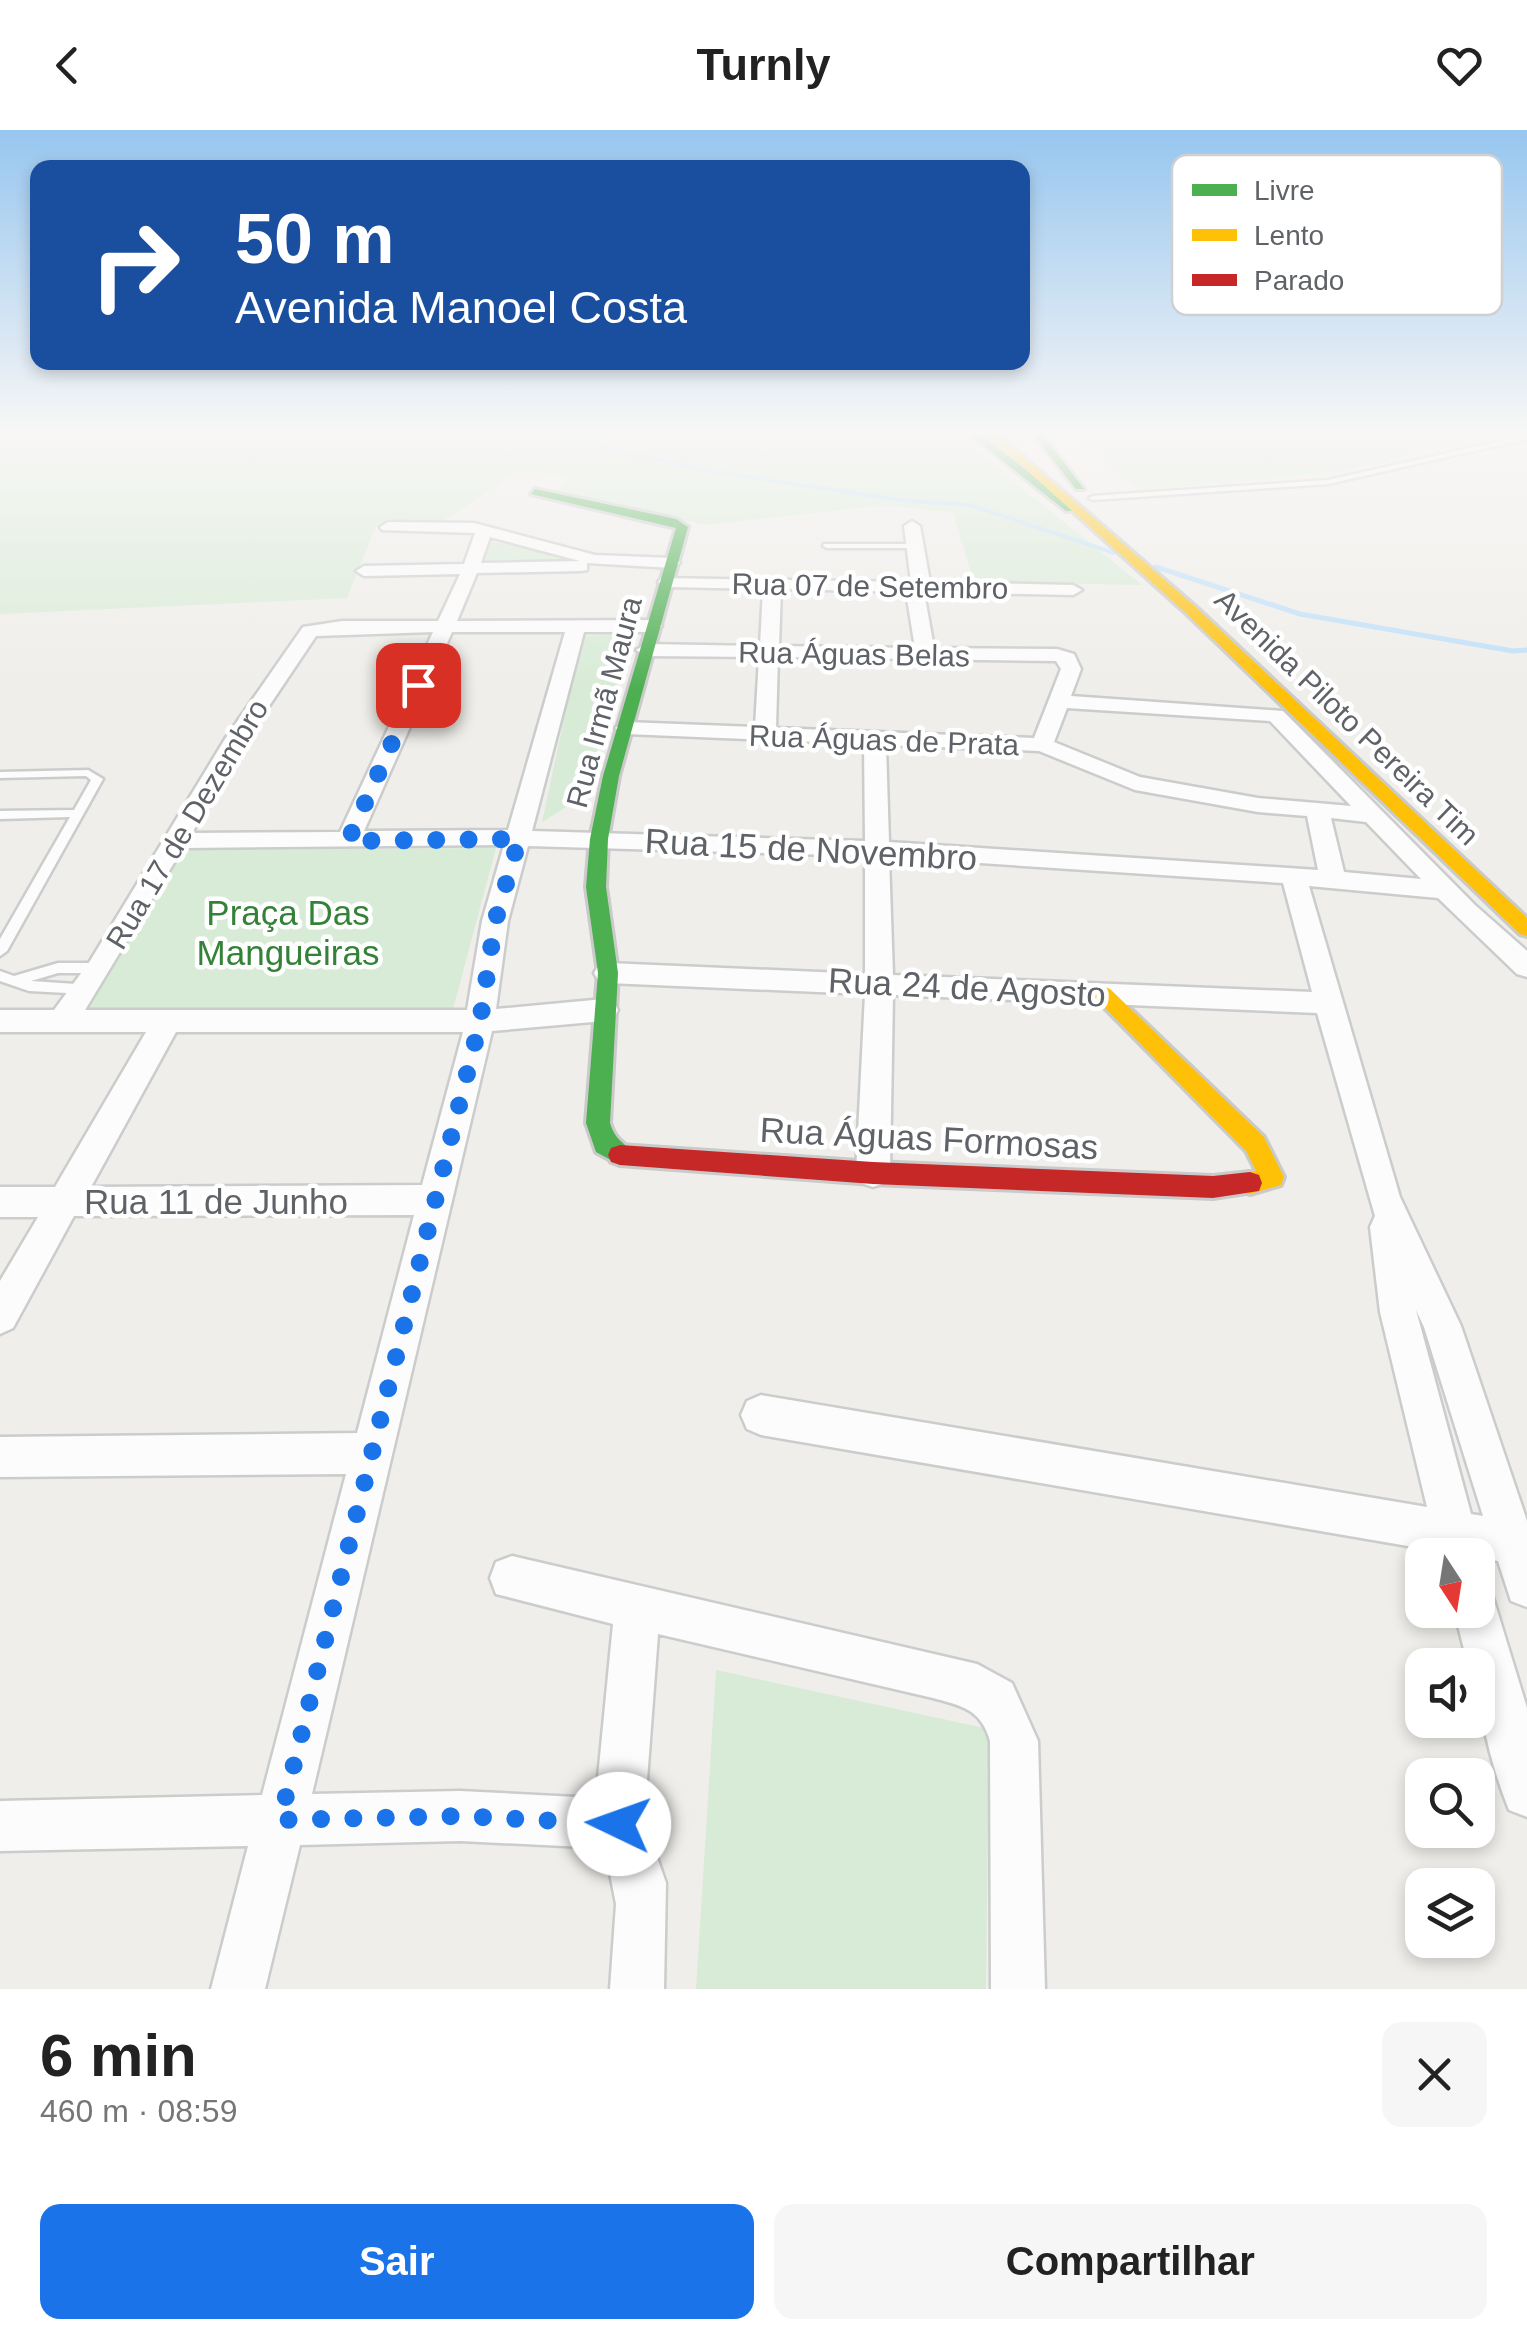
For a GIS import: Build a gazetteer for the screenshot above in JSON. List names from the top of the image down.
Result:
{
  "streets": {
    "main road": ["Rua Irmã Maura", "Avenida Piloto Pereira Tim", "Rua Águas Formosas"],
    "street": [
      "Rua 07 de Setembro",
      "Rua Águas Belas",
      "Rua Águas de Prata",
      "Rua 17 de Dezembro",
      "Rua 15 de Novembro",
      "Rua 24 de Agosto",
      "Rua 11 de Junho"
    ]
  },
  "crossings": [
    ["Rua 07 de Setembro", "Rua Irmã Maura"],
    ["Rua Águas Belas", "Rua Irmã Maura"],
    ["Rua Irmã Maura", "Rua Águas de Prata"],
    ["Rua Irmã Maura", "Rua 15 de Novembro"],
    ["Rua Irmã Maura", "Rua 24 de Agosto"],
    ["Rua Irmã Maura", "Rua Águas Formosas"],
    ["Rua 17 de Dezembro", "Rua 15 de Novembro"],
    ["Rua 24 de Agosto", "Rua Águas Formosas"]
  ],
  "parks": ["Praça Das Mangueiras"],
  "legend": ["Livre", "Lento", "Parado"],
  "north": "bottom",
  "page": {
    "header": "Turnly",
    "turn": ["50 m", "Avenida Manoel Costa"],
    "heading": ["6 min", "460 m · 08:59"],
    "buttons": ["Sair", "Compartilhar"]
  }
}
